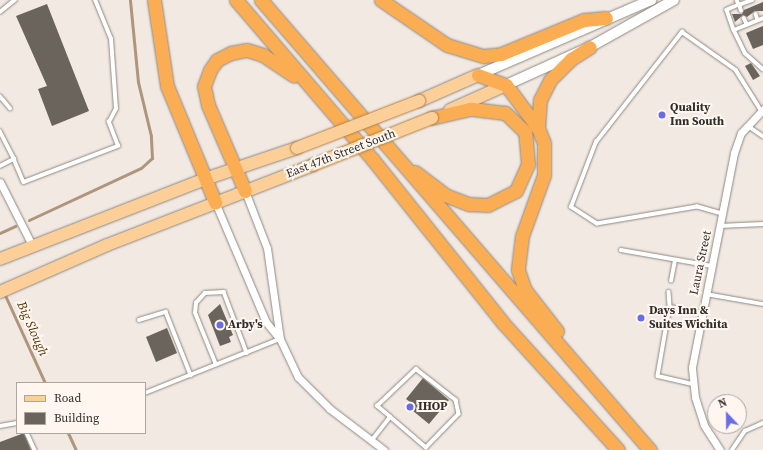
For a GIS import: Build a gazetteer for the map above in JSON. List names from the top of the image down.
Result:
{
  "streets": {
    "main road": ["East 47th Street South"],
    "street": ["Laura Street"]
  },
  "water": ["Big Slough"],
  "places": [
    "Quality Inn South",
    "Days Inn & Suites Wichita",
    "Arby's",
    "IHOP"
  ],
  "legend": ["Road", "Building"],
  "north": "top"
}
